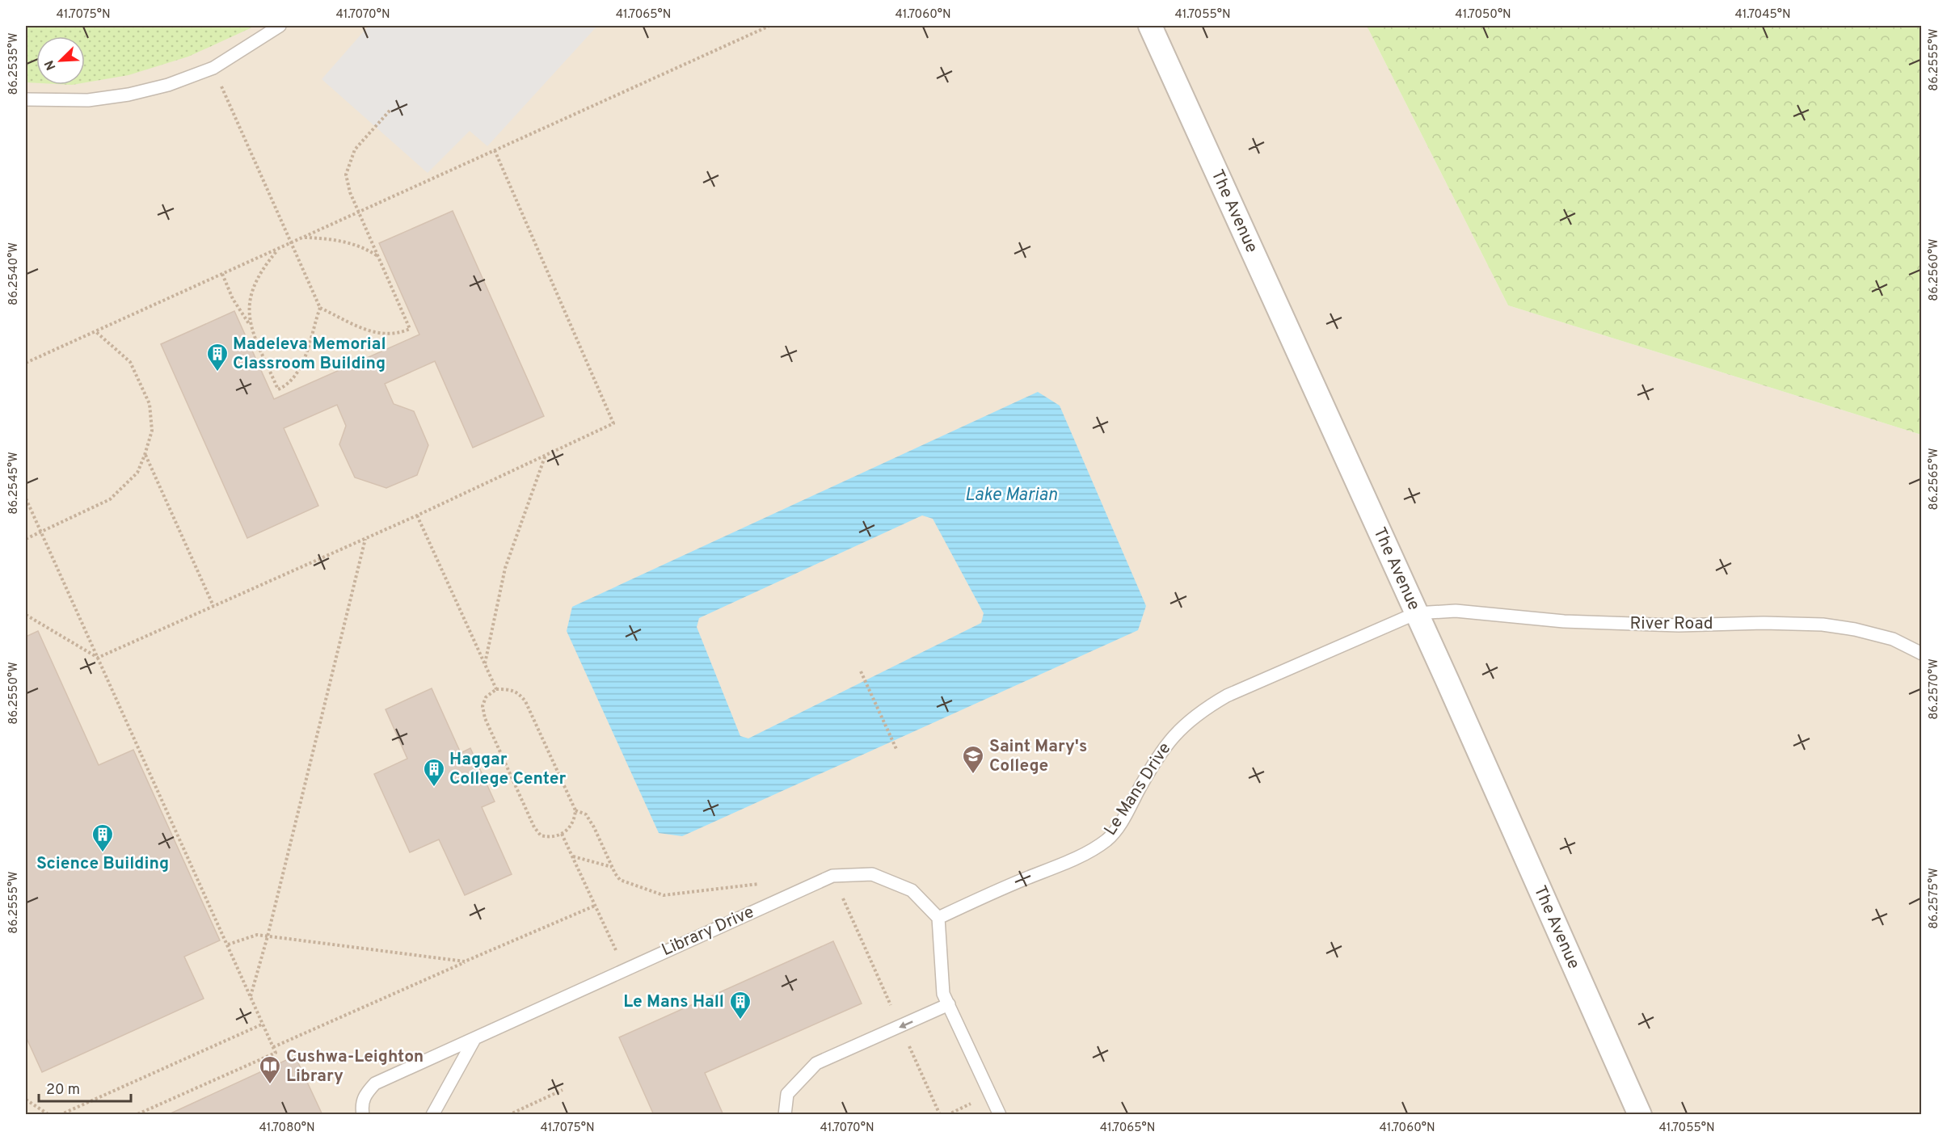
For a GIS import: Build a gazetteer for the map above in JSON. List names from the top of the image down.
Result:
{
  "streets": {
    "street": ["The Avenue"],
    "lane": ["River Road", "Le Mans Drive", "Library Drive"]
  },
  "crossings": [
    ["The Avenue", "River Road"],
    ["The Avenue", "Le Mans Drive"],
    ["River Road", "Le Mans Drive"],
    ["Le Mans Drive", "Library Drive"]
  ],
  "water": ["Lake Marian"],
  "places": {
    "building": [
      "Madeleva Memorial Classroom Building",
      "Haggar College Center",
      "Science Building",
      "Le Mans Hall"
    ],
    "school or university": ["Saint Mary's College"],
    "library": ["Cushwa-Leighton Library"]
  },
  "scale_bar": "20 m",
  "north": "bottom left",
  "coordinates": [
    "41.7075°N",
    "41.7070°N",
    "41.7065°N",
    "41.7060°N",
    "41.7055°N",
    "41.7050°N",
    "41.7045°N",
    "86.2555°W",
    "86.2535°W",
    "86.2560°W",
    "86.2540°W",
    "86.2565°W",
    "86.2545°W",
    "86.2570°W",
    "86.2550°W",
    "86.2575°W",
    "41.7080°N"
  ]
}
